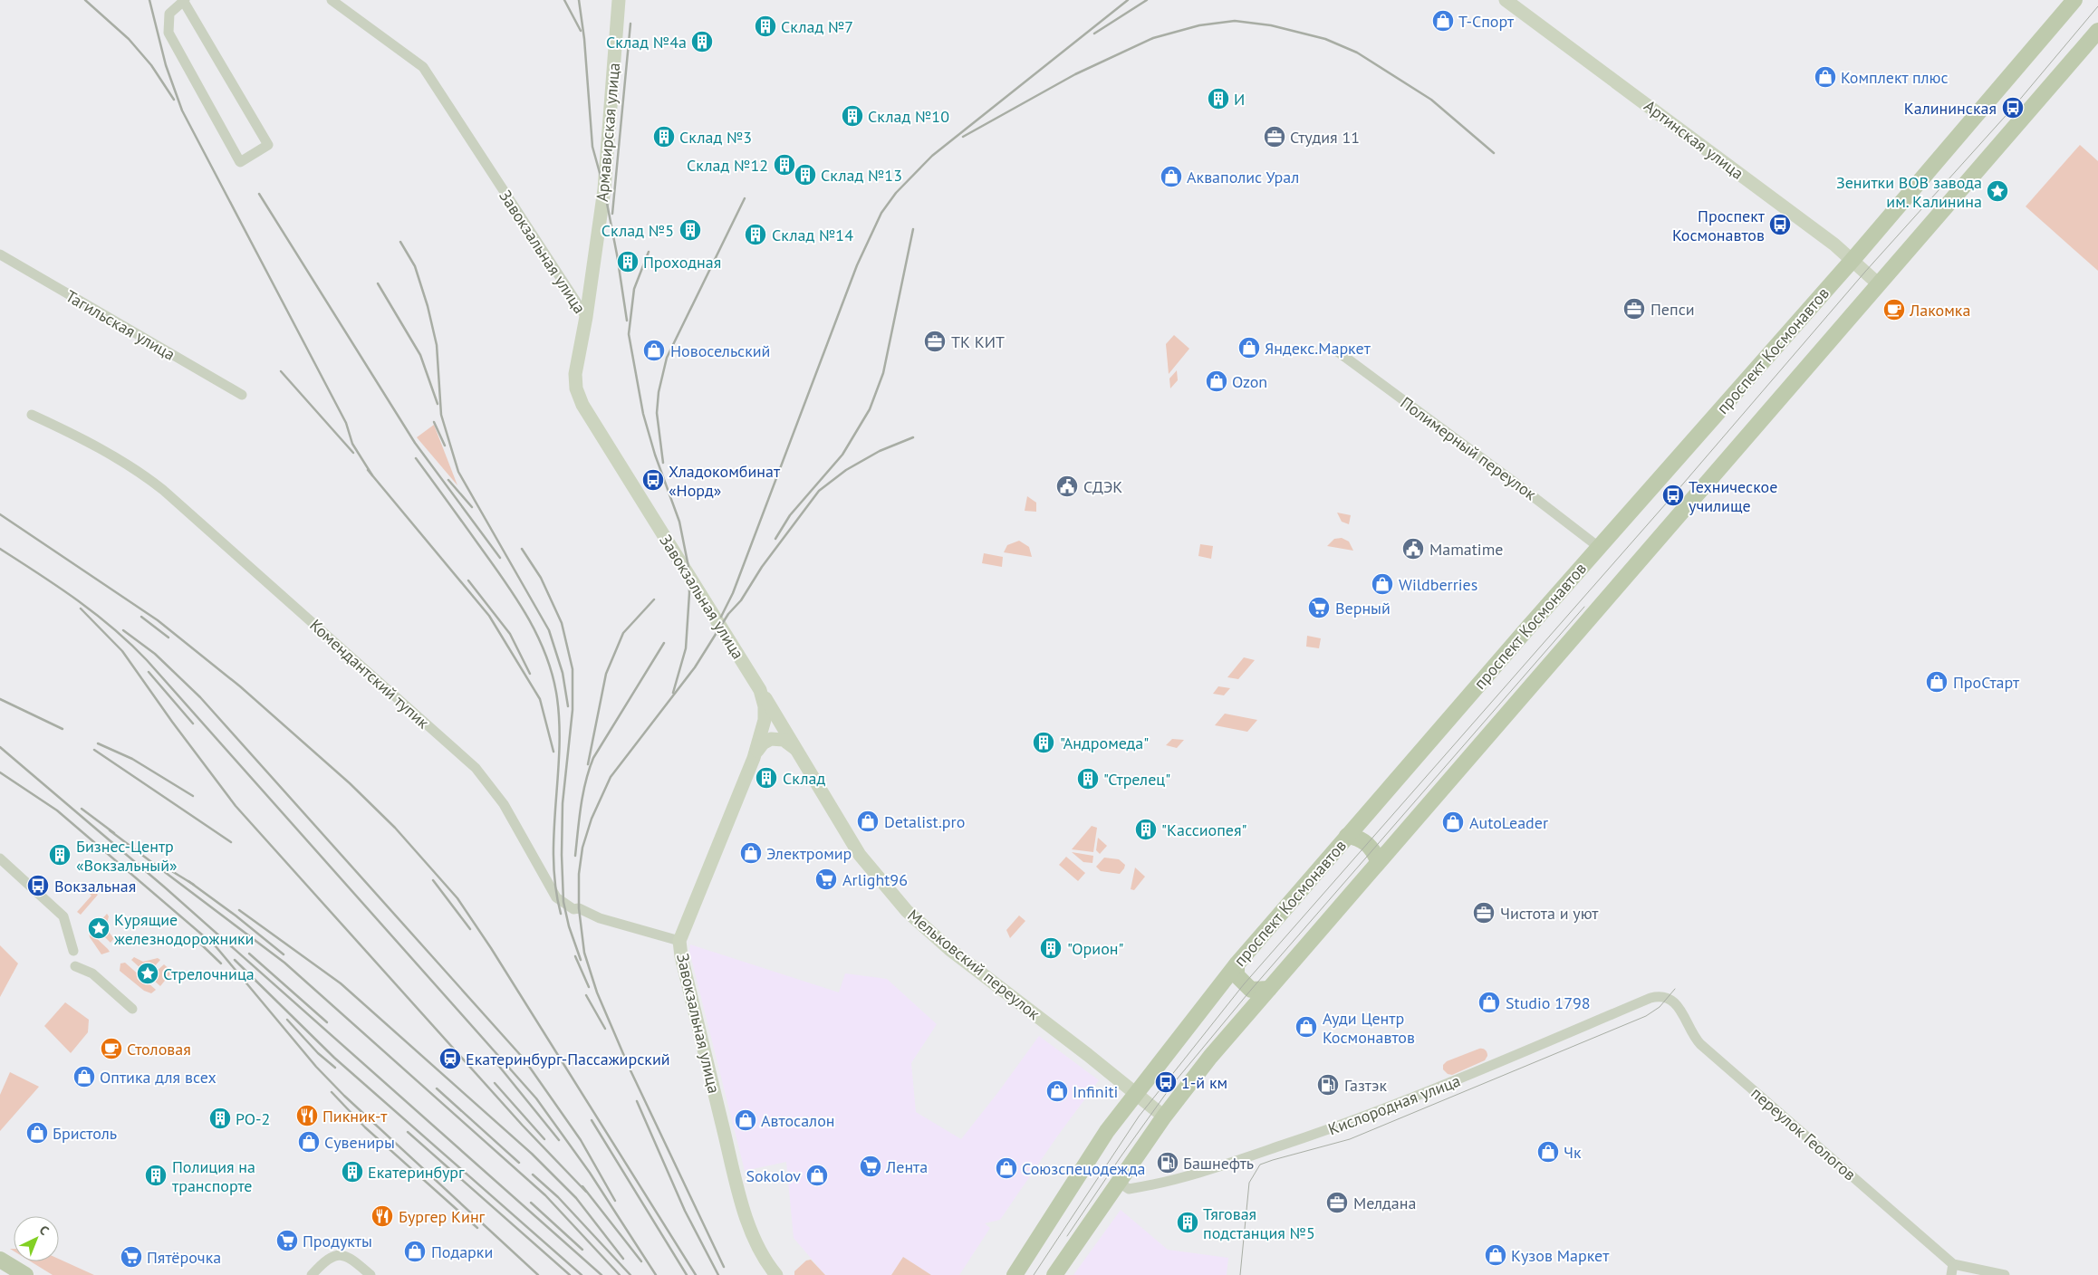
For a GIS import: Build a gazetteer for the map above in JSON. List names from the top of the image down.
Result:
{
  "streets": {
    "main road": [
      "Армавирская улица",
      "Артинская улица",
      "Завокзальная улица",
      "проспект Космонавтов",
      "Мельковский переулок"
    ],
    "street": [
      "Тагильская улица",
      "Полимерный переулок",
      "Комендантский тупик",
      "Кислородная улица",
      "переулок Геологов"
    ]
  },
  "crossings": [
    ["Армавирская улица", "Завокзальная улица"],
    ["Артинская улица", "проспект Космонавтов"],
    ["Завокзальная улица", "Комендантский тупик"],
    ["Завокзальная улица", "Мельковский переулок"],
    ["проспект Космонавтов", "Полимерный переулок"],
    ["проспект Космонавтов", "Мельковский переулок"],
    ["Кислородная улица", "переулок Геологов"]
  ],
  "places": {
    "shop": [
      "Т-Спорт",
      "Комплект плюс",
      "Акваполис Урал",
      "Яндекс.Маркет",
      "Новосельский",
      "Ozon",
      "Wildberries",
      "ПроСтарт",
      "Detalist.pro",
      "AutoLeader",
      "Электромир",
      "Studio 1798",
      "Ауди Центр Космонавтов",
      "Оптика для всех",
      "Infiniti",
      "Автосалон",
      "Бристоль",
      "Сувениры",
      "Чк",
      "Союзспецодежда",
      "Sokolov",
      "Подарки",
      "Кузов Маркет"
    ],
    "building": [
      "Склад №7",
      "Склад №4а",
      "И",
      "Склад №10",
      "Склад №3",
      "Склад №12",
      "Склад №13",
      "Склад №5",
      "Склад №14",
      "Проходная",
      "\"Андромеда\"",
      "Склад",
      "\"Стрелец\"",
      "\"Кассиопея\"",
      "Бизнес-Центр «Вокзальный»",
      "\"Орион\"",
      "РО-2",
      "Екатеринбург",
      "Полиция на транспорте",
      "Тяговая подстанция №5"
    ],
    "bus stop": [
      "Калининская",
      "Проспект Космонавтов",
      "Хладокомбинат «Норд»",
      "Техническое училище",
      "Вокзальная",
      "1-й км"
    ],
    "office": [
      "Студия 11",
      "Пепси",
      "ТК КИТ",
      "Чистота и уют",
      "Мелдана"
    ],
    "place": ["Зенитки ВОВ завода им. Калинина", "Курящие железнодорожники", "Стрелочница"],
    "cafe": ["Лакомка", "Столовая"],
    "public building": ["СДЭК", "Mamatime"],
    "supermarket": [
      "Верный",
      "Arlight96",
      "Лента",
      "Продукты",
      "Пятёрочка"
    ],
    "station": ["Екатеринбург-Пассажирский"],
    "fuel station": ["Газтэк", "Башнефть"],
    "restaurant": ["Пикник-т", "Бургер Кинг"]
  },
  "north": "top right"
}
